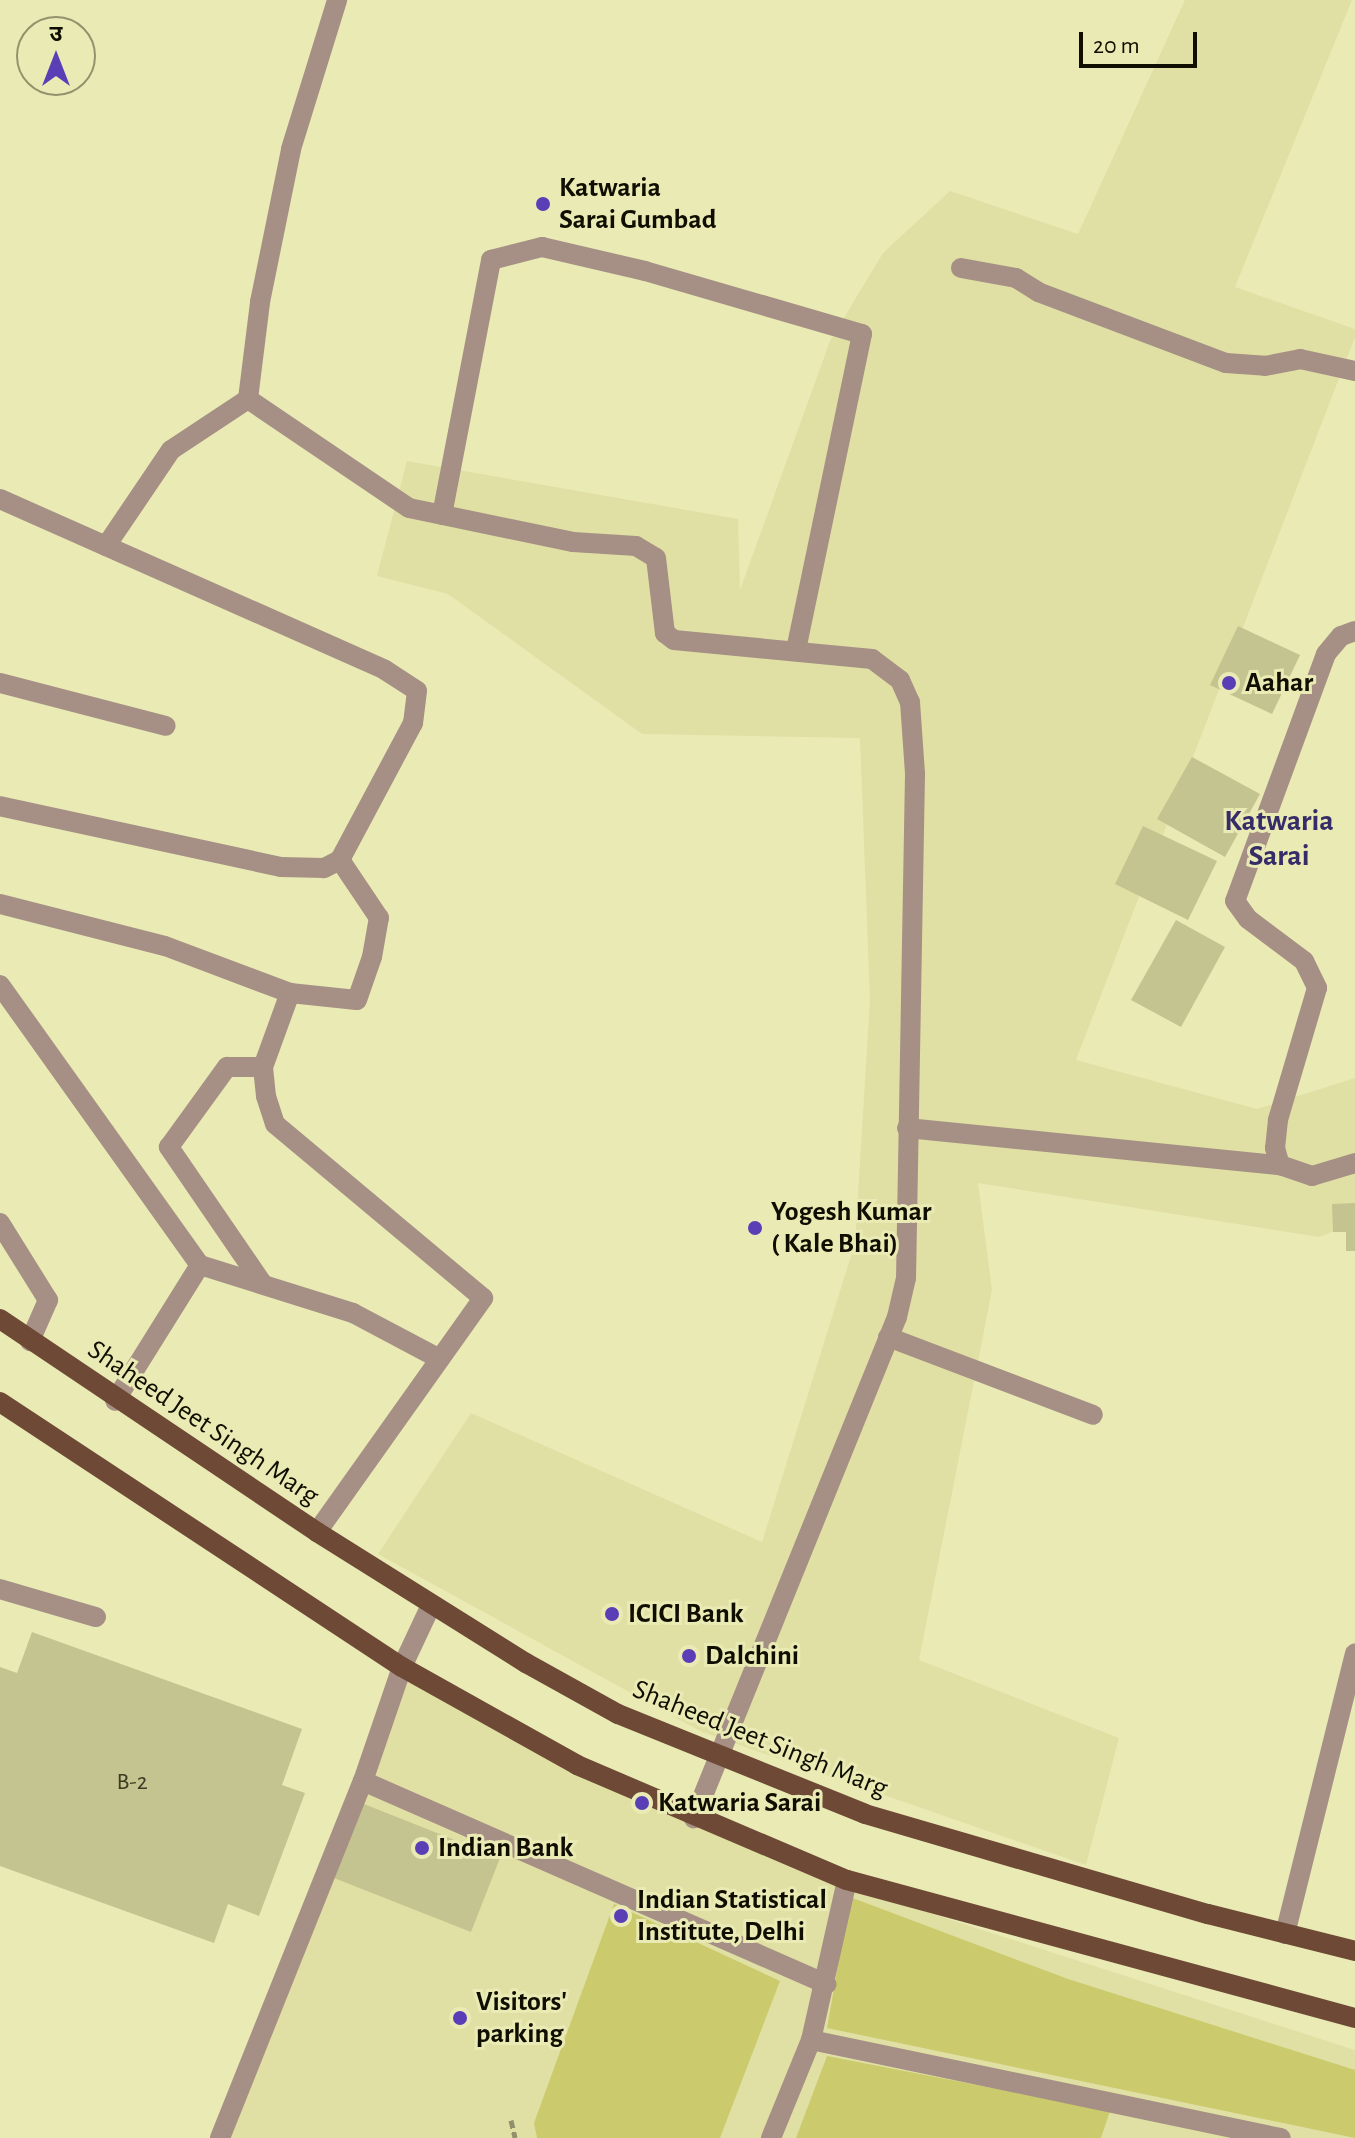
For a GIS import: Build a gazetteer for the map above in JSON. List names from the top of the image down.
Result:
{
  "streets": {
    "main road": ["Shaheed Jeet Singh Marg"]
  },
  "districts": ["Katwaria Sarai"],
  "places": [
    "Katwaria Sarai Gumbad",
    "Aahar",
    "Yogesh Kumar ( Kale Bhai)",
    "ICICI Bank",
    "Dalchini",
    "Katwaria Sarai",
    "Indian Bank",
    "Indian Statistical Institute, Delhi",
    "Visitors' parking"
  ],
  "house_numbers": ["B-2"],
  "scale_bar": "20 m",
  "north": "top"
}
